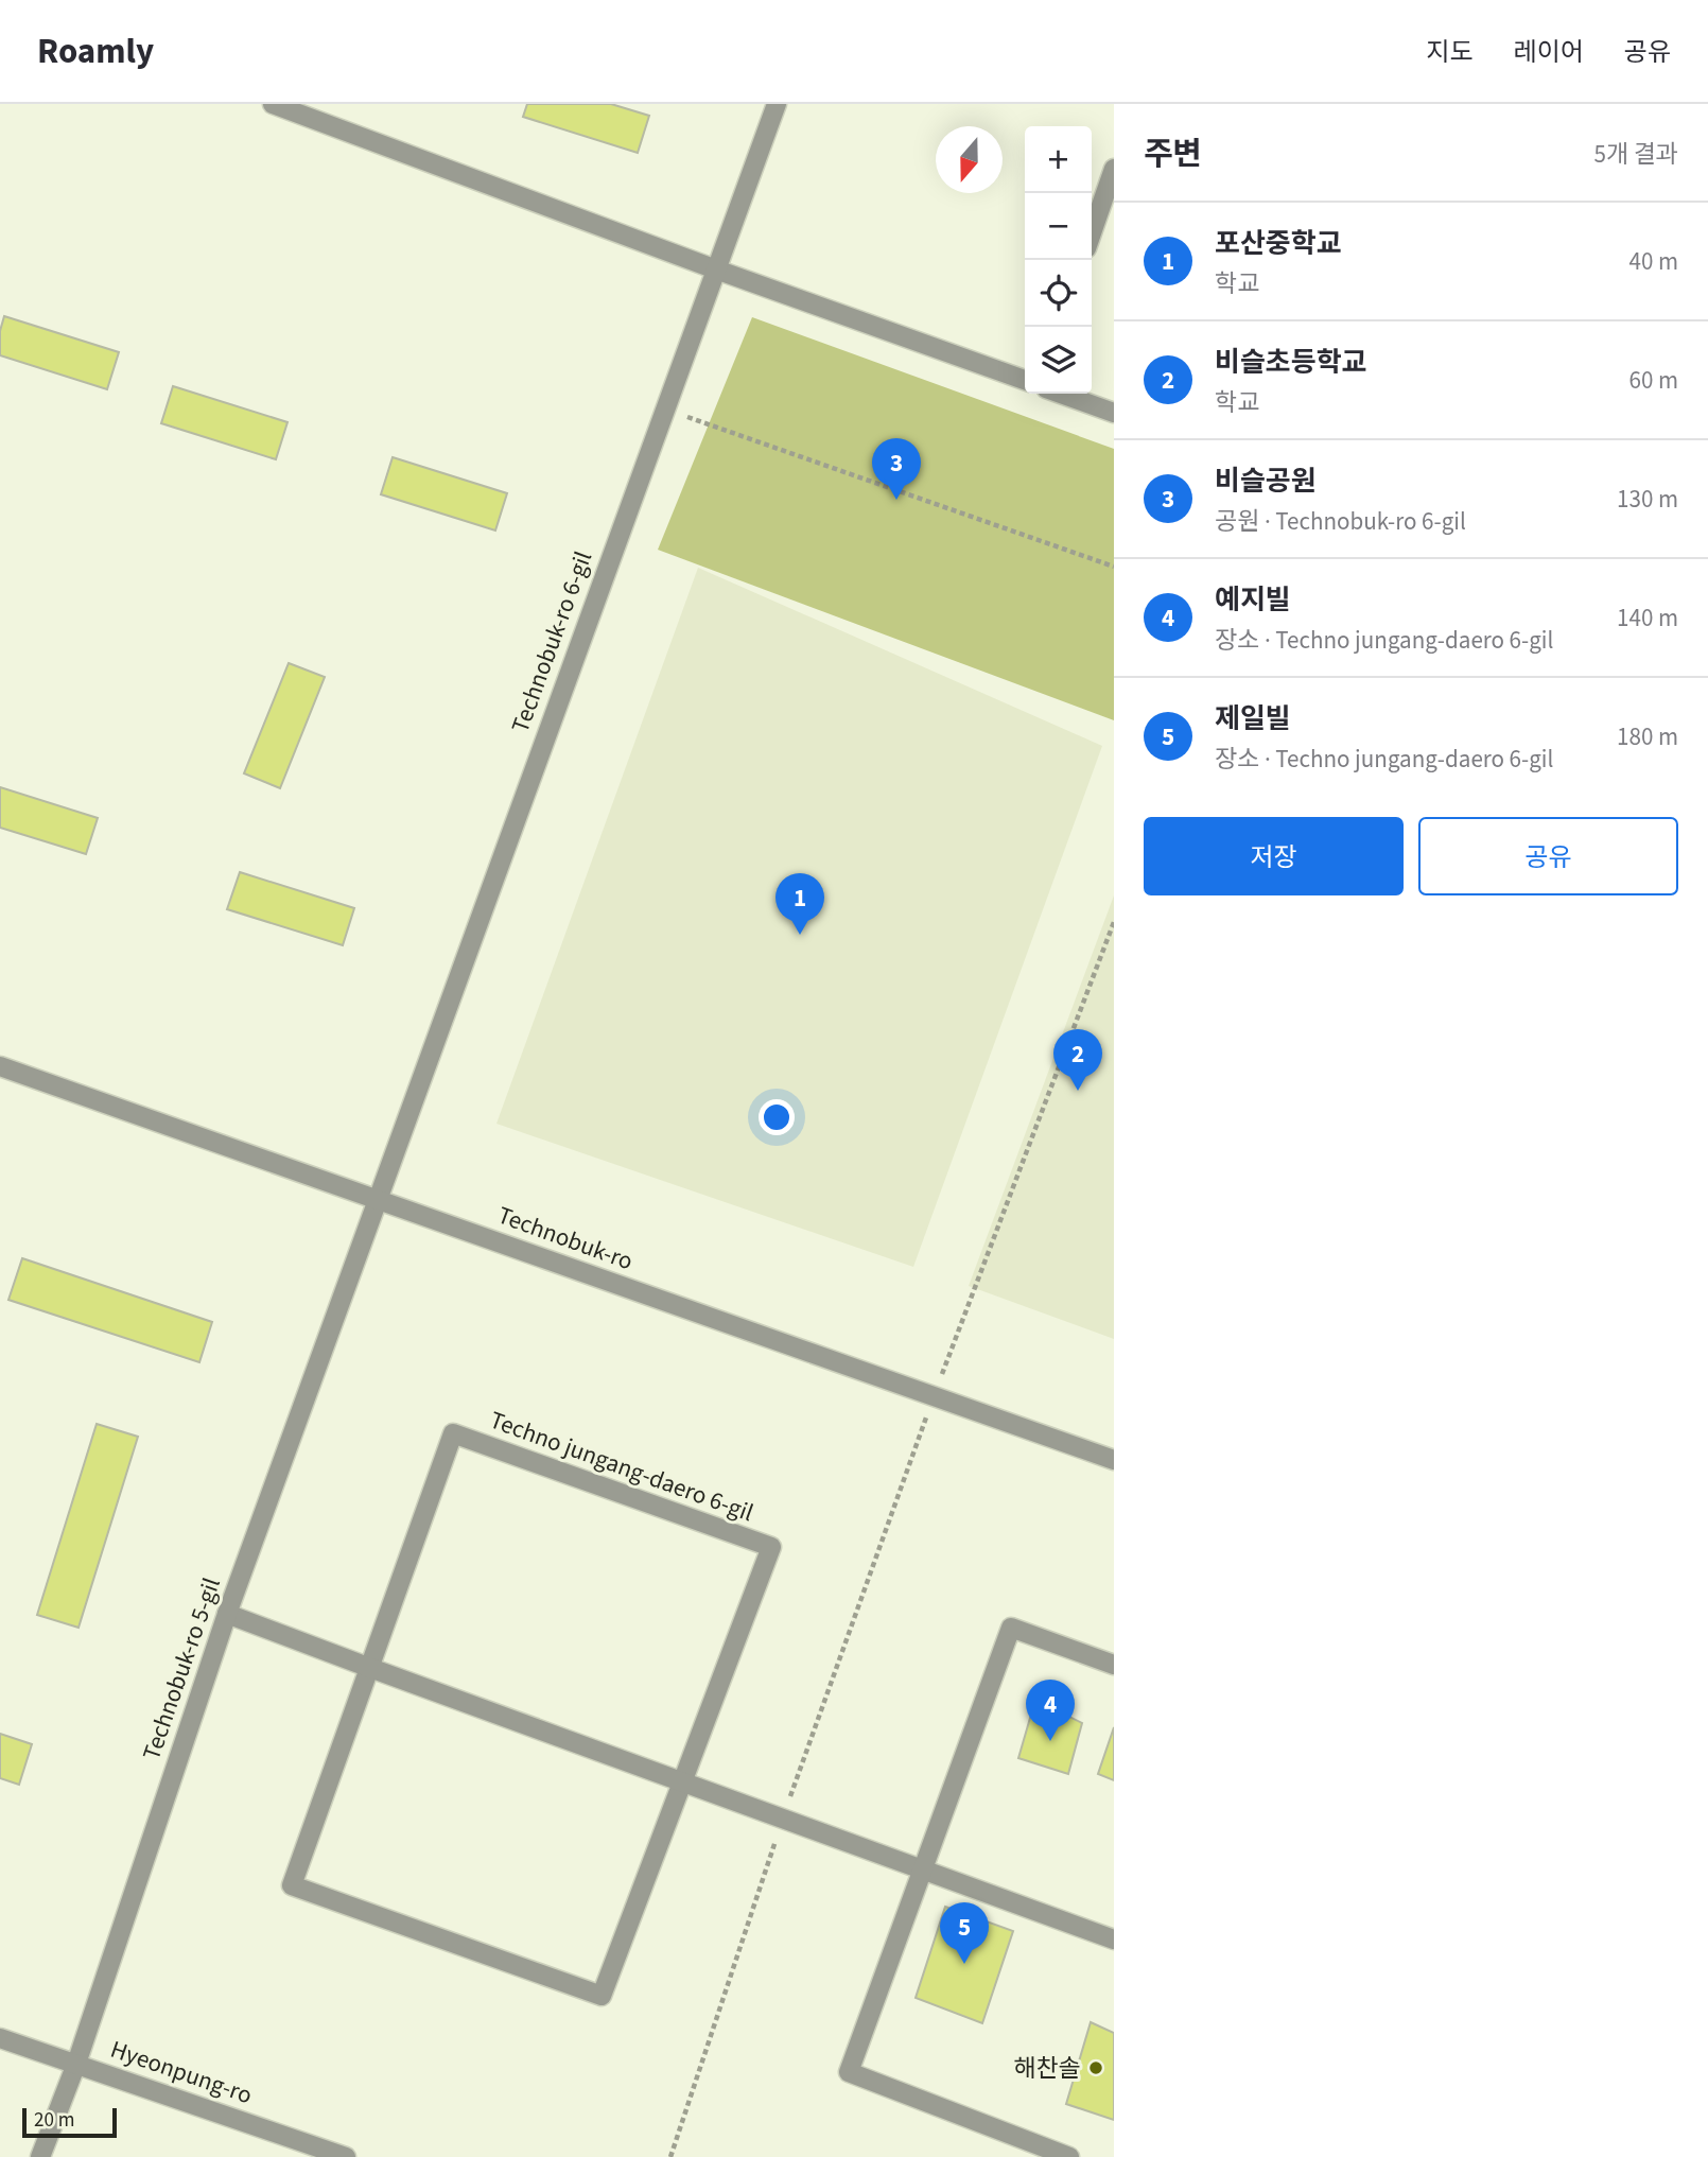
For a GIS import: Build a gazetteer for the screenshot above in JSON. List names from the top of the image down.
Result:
{
  "streets": {
    "street": [
      "Technobuk-ro 6-gil",
      "Technobuk-ro",
      "Techno jungang-daero 6-gil",
      "Technobuk-ro 5-gil",
      "Hyeonpung-ro"
    ]
  },
  "crossings": [
    ["Technobuk-ro 6-gil", "Technobuk-ro"],
    ["Technobuk-ro 6-gil", "Technobuk-ro 5-gil"],
    ["Technobuk-ro", "Technobuk-ro 5-gil"],
    ["Technobuk-ro 5-gil", "Hyeonpung-ro"]
  ],
  "places": ["해찬솔"],
  "scale_bar": "20 m",
  "north": "bottom",
  "page": {
    "header": "Roamly",
    "nav": ["지도", "레이어", "공유"],
    "heading": ["주변", "5개 결과"],
    "map_buttons": ["+", "−"],
    "list": [
      {
        "mark": "1",
        "name": "포산중학교",
        "note": "학교",
        "value": "40 m"
      },
      {
        "mark": "2",
        "name": "비슬초등학교",
        "note": "학교",
        "value": "60 m"
      },
      {
        "mark": "3",
        "name": "비슬공원",
        "note": "공원 · Technobuk-ro 6-gil",
        "value": "130 m"
      },
      {
        "mark": "4",
        "name": "예지빌",
        "note": "장소 · Techno jungang-daero 6-gil",
        "value": "140 m"
      },
      {
        "mark": "5",
        "name": "제일빌",
        "note": "장소 · Techno jungang-daero 6-gil",
        "value": "180 m"
      }
    ],
    "pins": [
      "3",
      "1",
      "2",
      "4",
      "5"
    ],
    "buttons": ["저장", "공유"],
    "scale": "20 m"
  }
}
